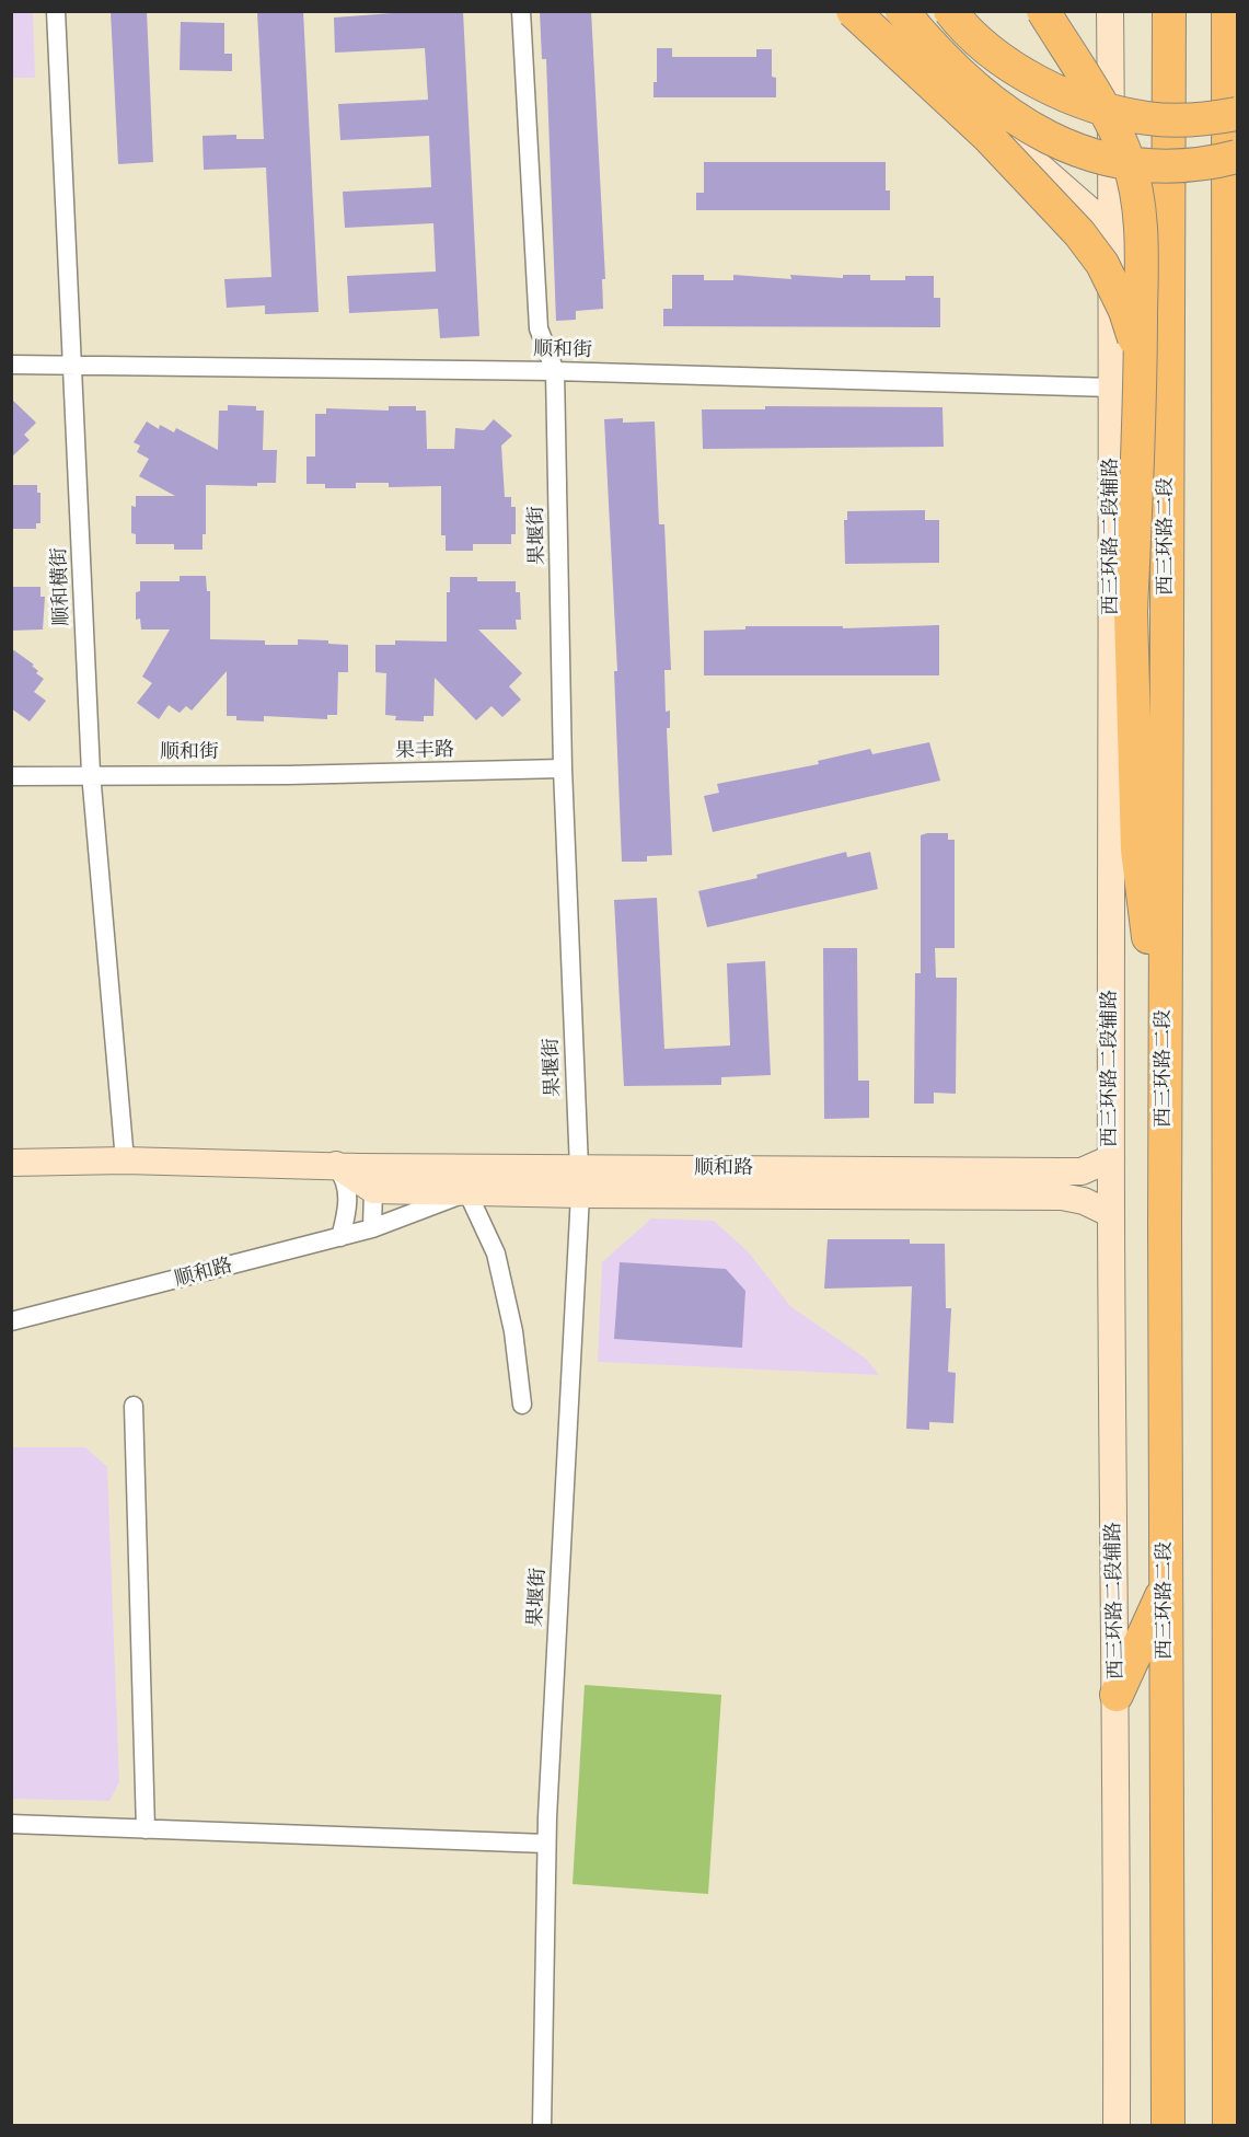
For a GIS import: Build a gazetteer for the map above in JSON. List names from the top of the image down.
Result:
{
  "streets": {
    "highway": ["西三环路二段"],
    "main road": ["西三环路二段辅路", "顺和路"],
    "street": [
      "顺和街",
      "果堰街",
      "顺和横街",
      "果丰路"
    ]
  },
  "crossings": [
    ["顺和街", "果堰街"],
    ["顺和街", "西三环路二段辅路"],
    ["顺和街", "顺和横街"],
    ["顺和街", "果丰路"],
    ["果堰街", "果丰路"],
    ["果堰街", "顺和路"],
    ["西三环路二段辅路", "顺和路"],
    ["顺和横街", "顺和路"]
  ]
}
